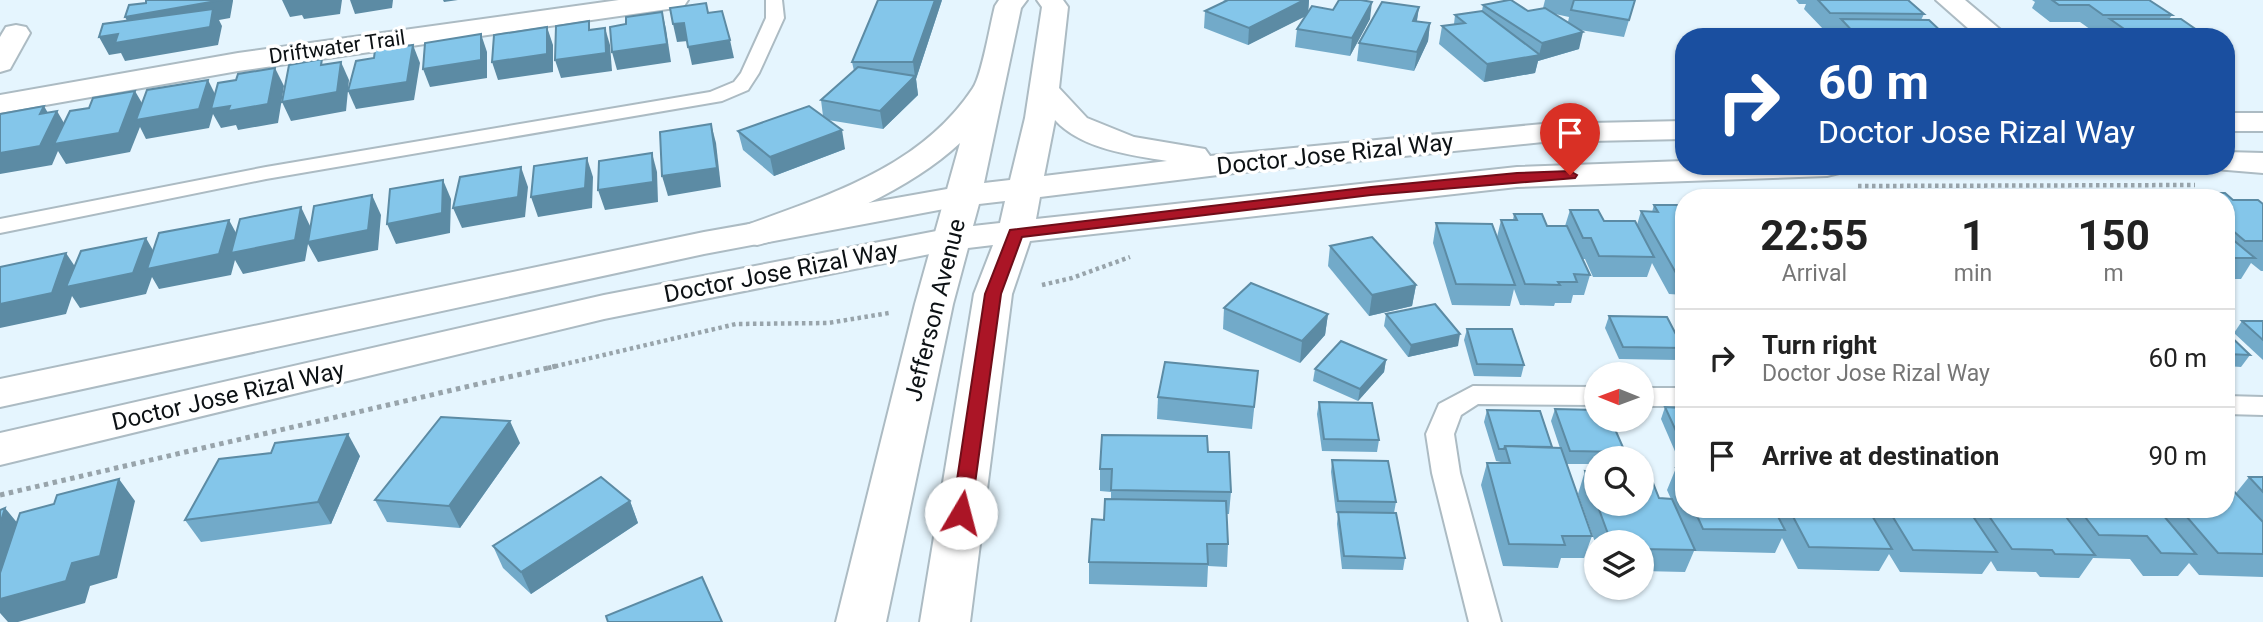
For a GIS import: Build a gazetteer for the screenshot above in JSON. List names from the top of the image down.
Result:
{
  "streets": {
    "street": ["Driftwater Trail", "Doctor Jose Rizal Way", "Jefferson Avenue"]
  },
  "crossings": [
    ["Doctor Jose Rizal Way", "Jefferson Avenue"]
  ],
  "north": "left",
  "page": {
    "turn": ["60 m", "Doctor Jose Rizal Way"],
    "eta": [
      "22:55",
      "Arrival",
      "1",
      "min",
      "150",
      "m"
    ],
    "list": [
      {
        "name": "Turn right",
        "note": "Doctor Jose Rizal Way",
        "value": "60 m"
      },
      {
        "name": "Arrive at destination",
        "value": "90 m"
      }
    ]
  }
}
